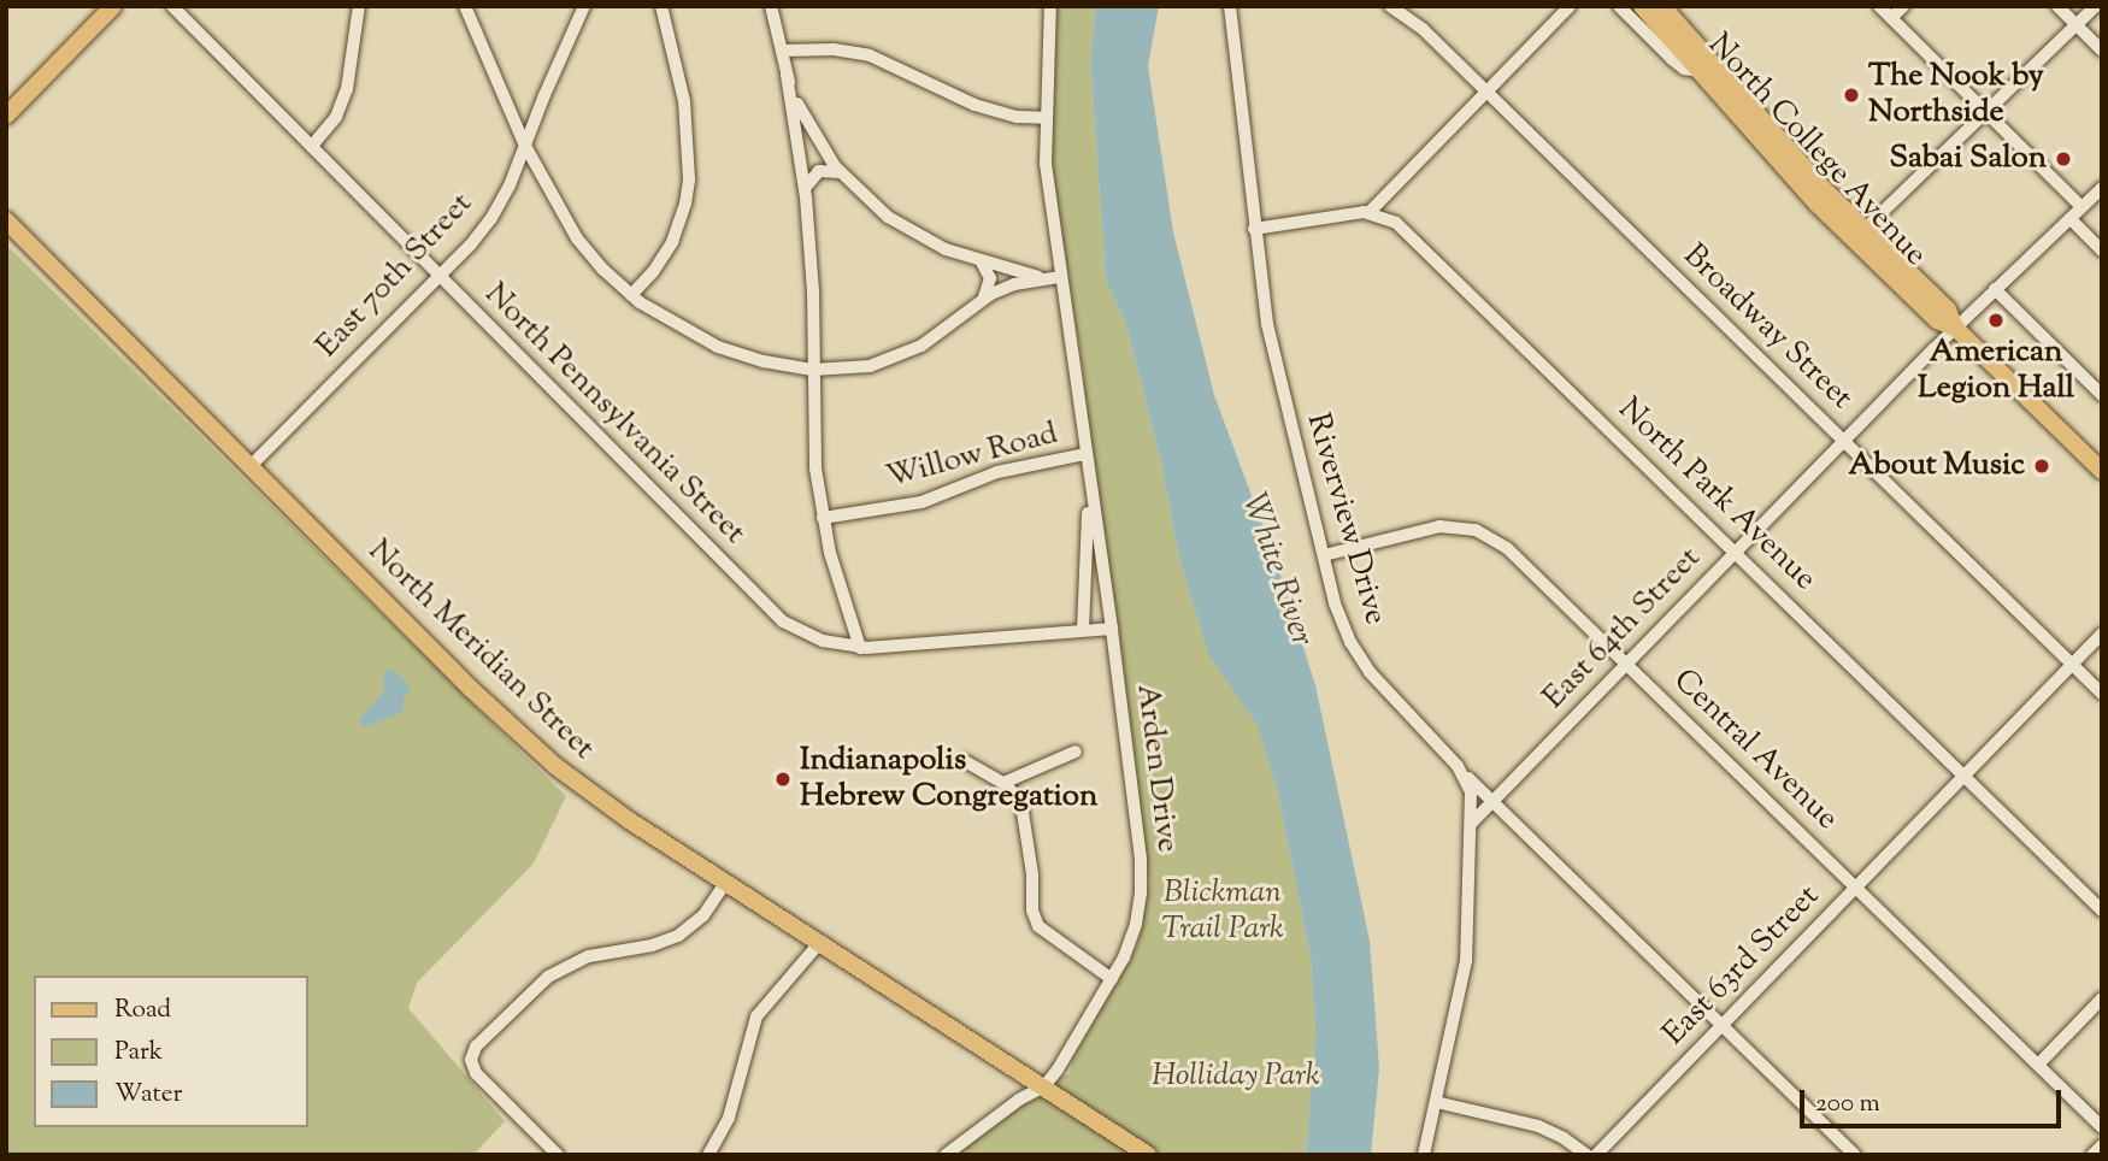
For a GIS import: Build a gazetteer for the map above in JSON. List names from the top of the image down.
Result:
{
  "streets": {
    "main road": ["North College Avenue", "North Meridian Street"],
    "street": [
      "East 70th Street",
      "Broadway Street",
      "North Pennsylvania Street",
      "Willow Road",
      "North Park Avenue",
      "Riverview Drive",
      "East 64th Street",
      "Central Avenue",
      "Arden Drive",
      "East 63rd Street"
    ]
  },
  "crossings": [
    ["North College Avenue", "East 64th Street"],
    ["East 70th Street", "North Pennsylvania Street"],
    ["East 70th Street", "North Meridian Street"],
    ["Broadway Street", "East 64th Street"],
    ["Broadway Street", "East 63rd Street"],
    ["North Pennsylvania Street", "Arden Drive"],
    ["Willow Road", "Arden Drive"],
    ["North Park Avenue", "East 64th Street"],
    ["North Park Avenue", "East 63rd Street"],
    ["Riverview Drive", "East 64th Street"],
    ["Riverview Drive", "Central Avenue"],
    ["East 64th Street", "Central Avenue"],
    ["North Meridian Street", "Arden Drive"],
    ["Central Avenue", "East 63rd Street"]
  ],
  "water": ["White River"],
  "parks": ["Blickman Trail Park", "Holliday Park"],
  "places": [
    "The Nook by Northside",
    "Sabai Salon",
    "American Legion Hall",
    "About Music",
    "Indianapolis Hebrew Congregation"
  ],
  "legend": ["Road", "Park", "Water"],
  "scale_bar": "200 m"
}
